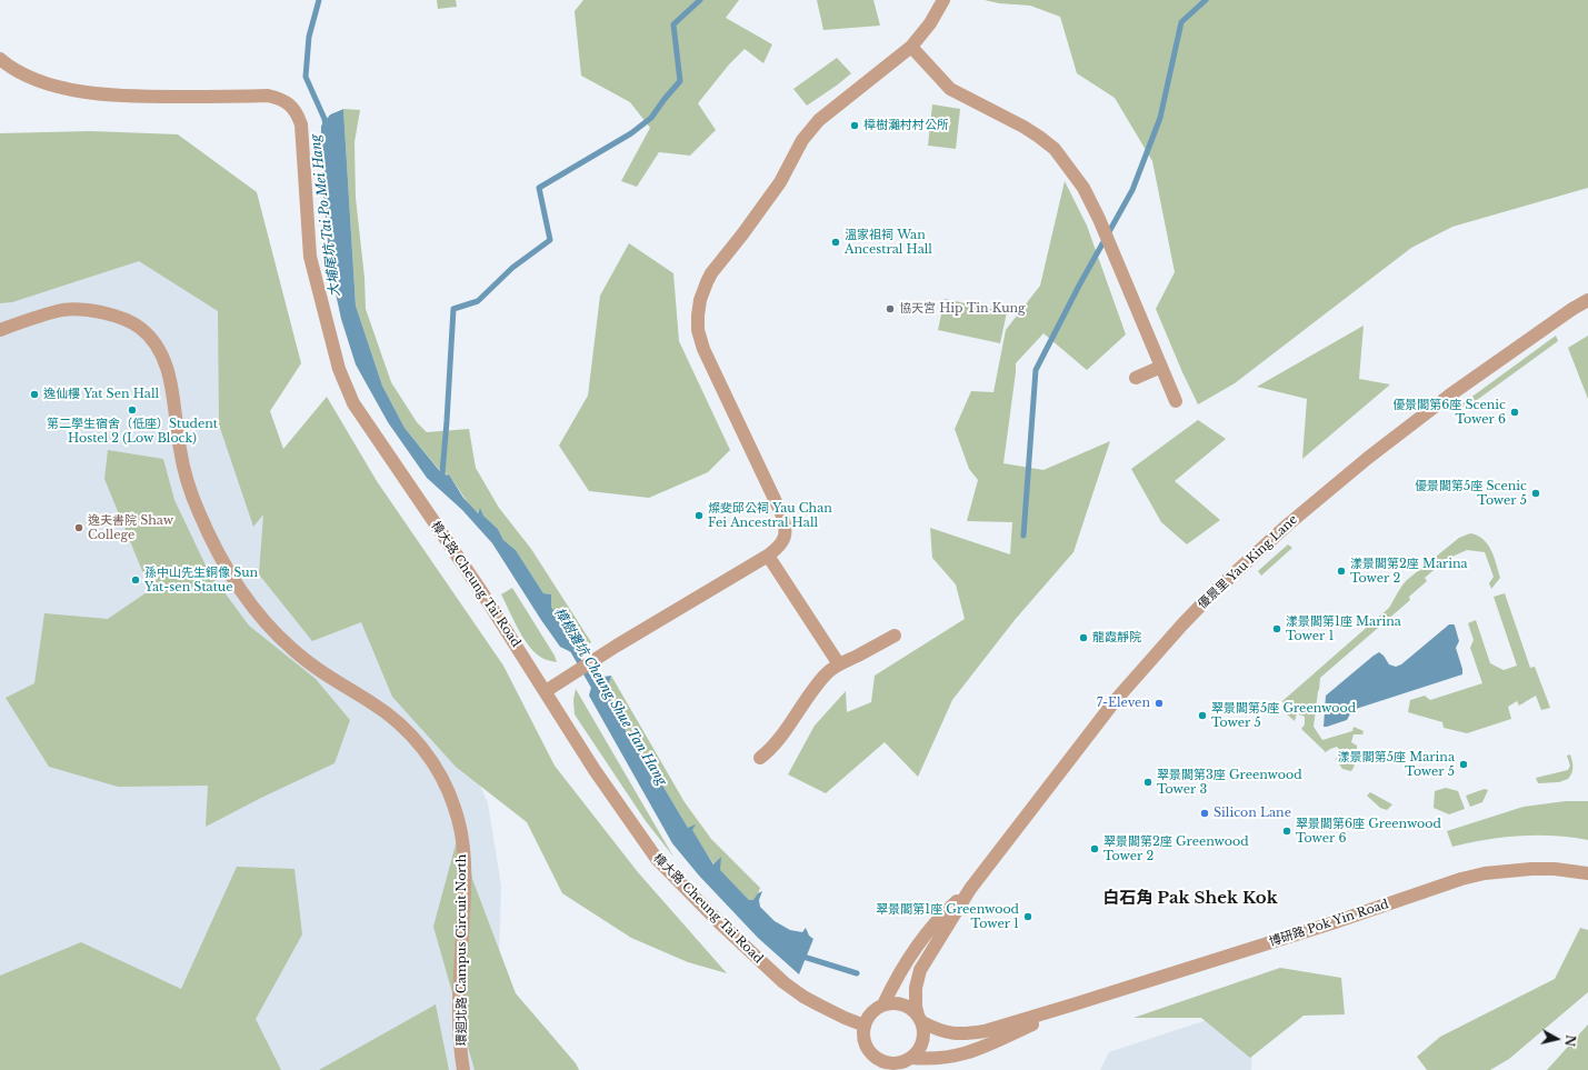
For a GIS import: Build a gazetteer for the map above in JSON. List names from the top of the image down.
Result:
{
  "streets": {
    "street": [
      "優景里 Yau King Lane",
      "樟大路 Cheung Tai Road",
      "博研路 Pok Yin Road",
      "環迴北路 Campus Circuit North"
    ]
  },
  "crossings": [
    ["優景里 Yau King Lane", "樟大路 Cheung Tai Road"],
    ["優景里 Yau King Lane", "博研路 Pok Yin Road"],
    ["樟大路 Cheung Tai Road", "博研路 Pok Yin Road"]
  ],
  "districts": ["白石角 Pak Shek Kok"],
  "water": ["大埔尾坑 Tai Po Mei Hang", "樟樹灘坑 Cheung Shue Tan Hang"],
  "places": [
    "樟樹灘村村公所",
    "溫家祖祠 Wan Ancestral Hall",
    "協天宮 Hip Tin Kung",
    "逸仙樓 Yat Sen Hall",
    "第二學生宿舍（低座）Student Hostel 2 (Low Block)",
    "優景閣第6座 Scenic Tower 6",
    "優景閣第5座 Scenic Tower 5",
    "燦斐邱公祠 Yau Chan Fei Ancestral Hall",
    "逸夫書院 Shaw College",
    "漾景閣第2座 Marina Tower 2",
    "孫中山先生銅像 Sun Yat-sen Statue",
    "漾景閣第1座 Marina Tower 1",
    "龍霞靜院",
    "7-Eleven",
    "翠景閣第5座 Greenwood Tower 5",
    "漾景閣第5座 Marina Tower 5",
    "翠景閣第3座 Greenwood Tower 3",
    "Silicon Lane",
    "翠景閣第6座 Greenwood Tower 6",
    "翠景閣第2座 Greenwood Tower 2",
    "翠景閣第1座 Greenwood Tower 1"
  ],
  "north": "right"
}
